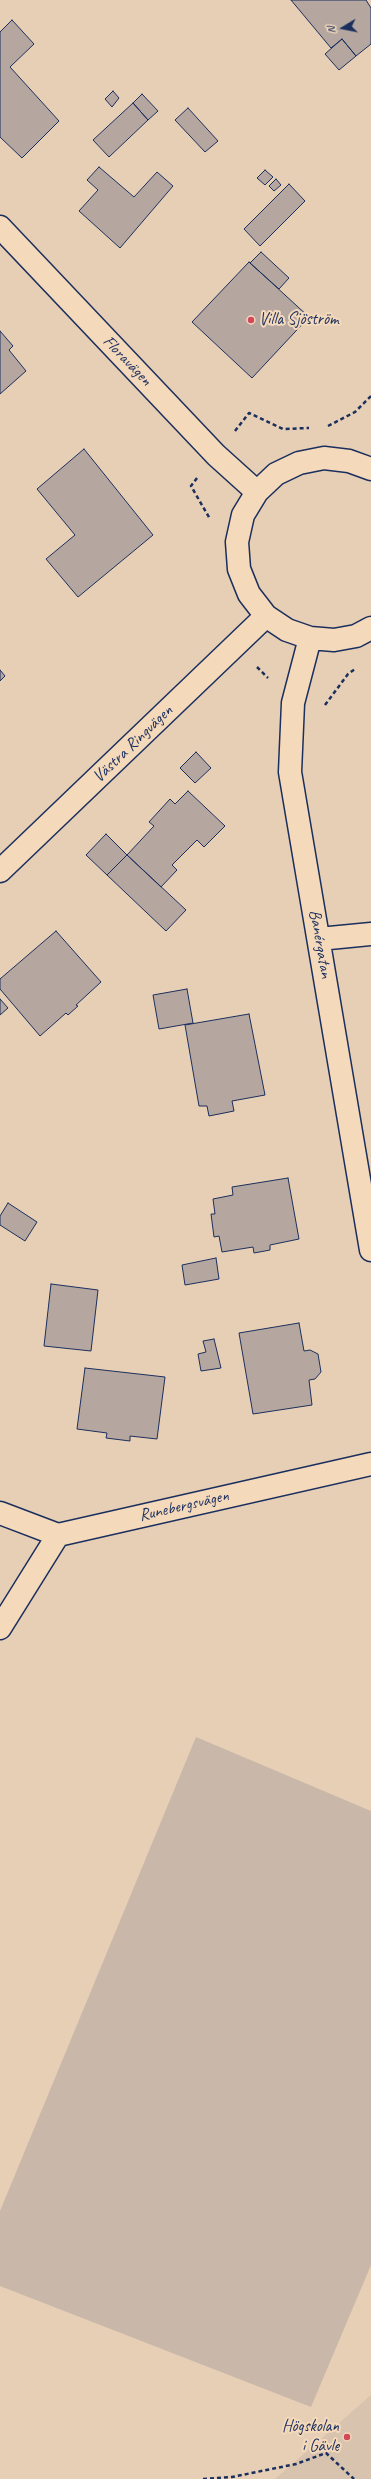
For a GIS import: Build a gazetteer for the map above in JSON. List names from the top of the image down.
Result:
{
  "streets": {
    "street": [
      "Floravägen",
      "Västra Ringvägen",
      "Banérgatan",
      "Runebergsvägen"
    ]
  },
  "places": ["Villa Sjöström", "Högskolan i Gävle"],
  "north": "left"
}
